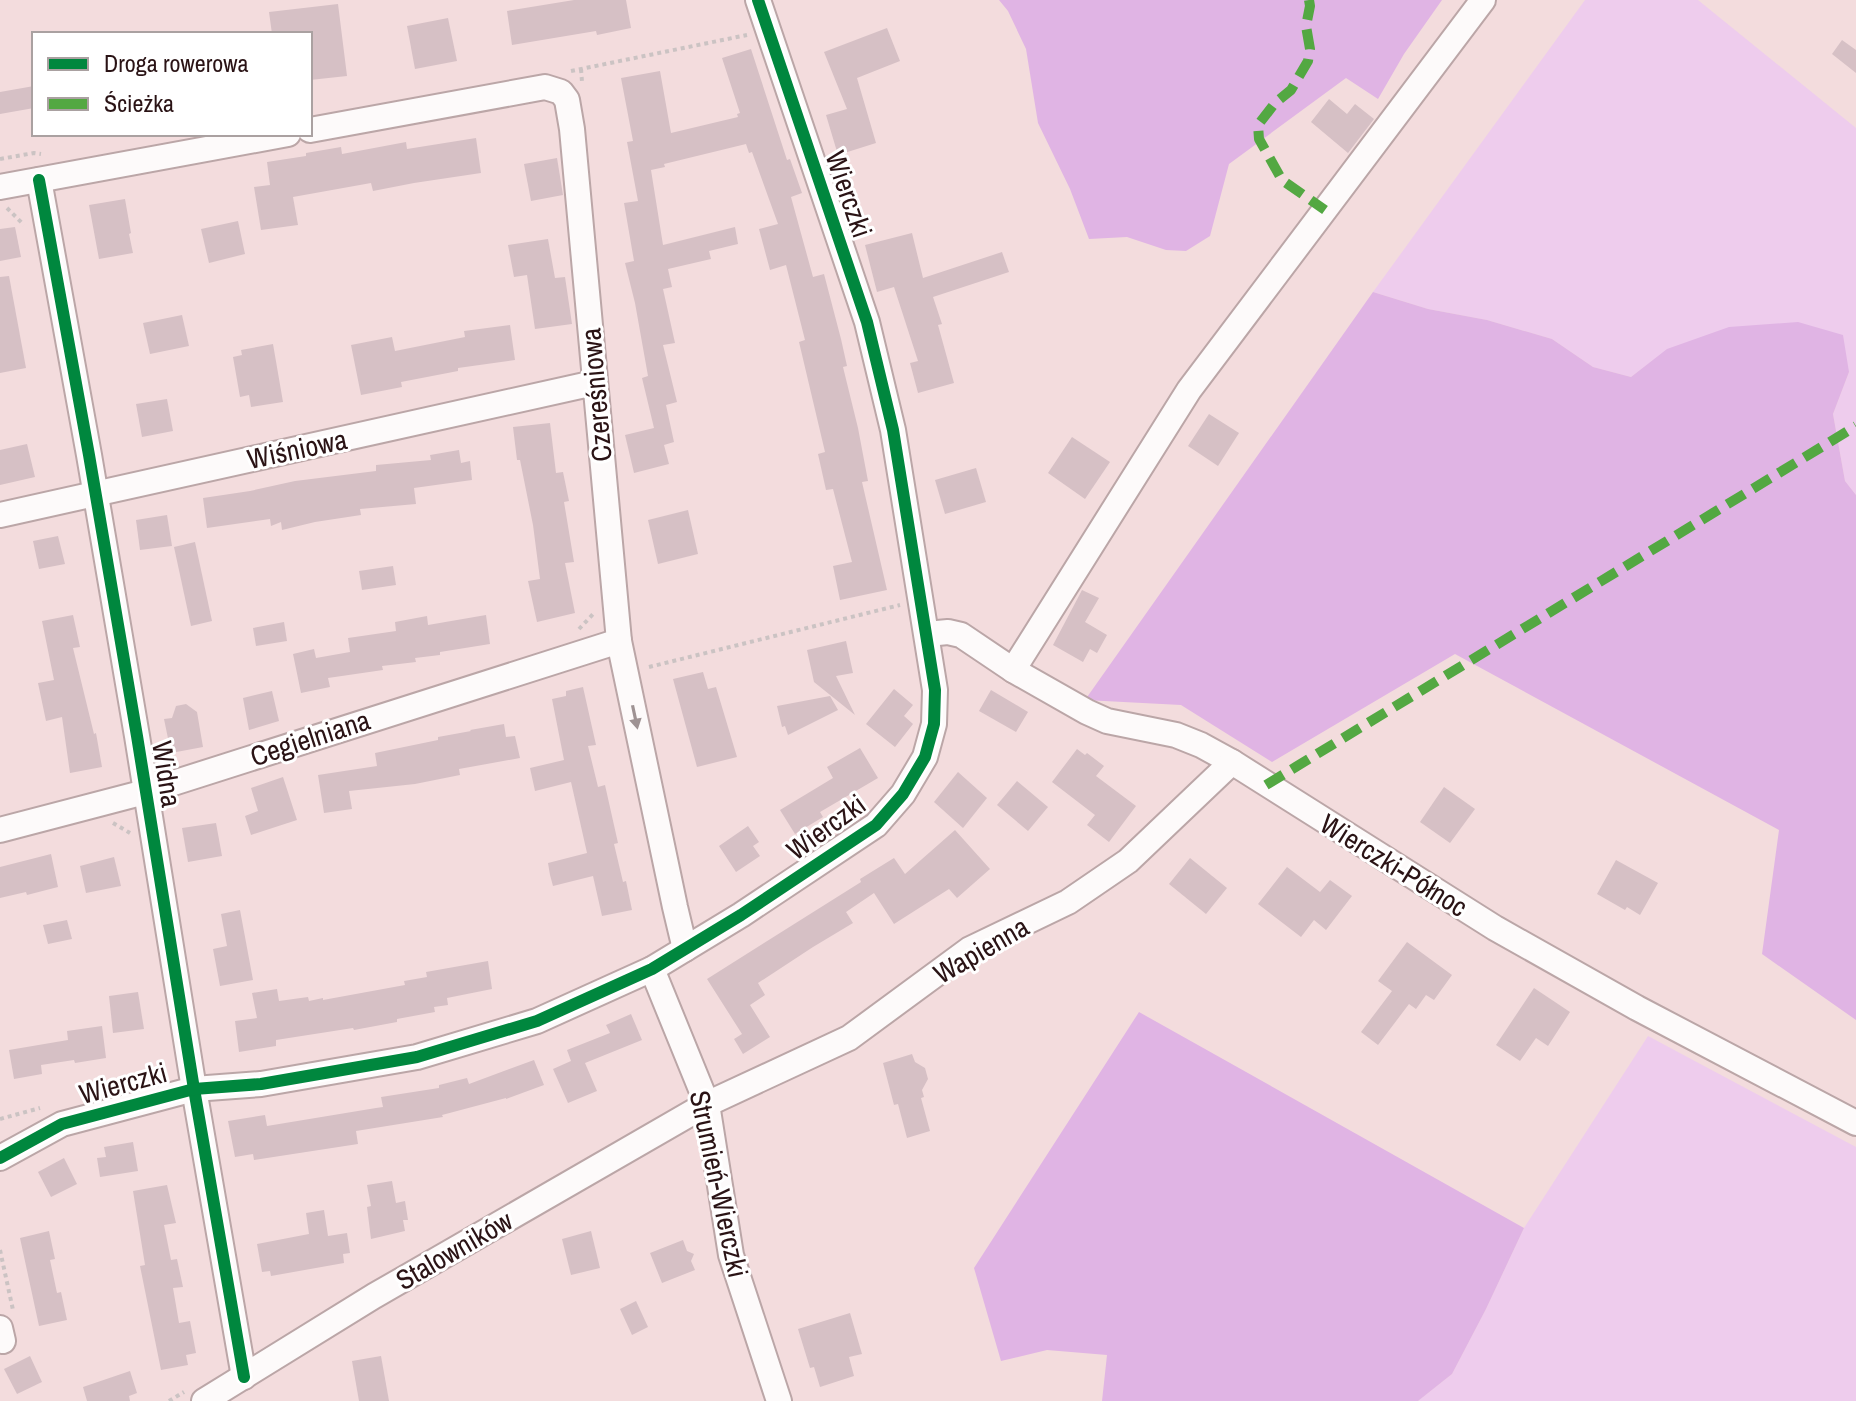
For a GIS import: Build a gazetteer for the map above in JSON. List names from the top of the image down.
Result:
{
  "streets": {
    "street": [
      "Wierczki",
      "Czereśniowa",
      "Wiśniowa",
      "Cegielniana",
      "Widna",
      "Wierczki-Północ",
      "Wapienna",
      "Strumień-Wierczki",
      "Stalowników"
    ]
  },
  "crossings": [
    ["Wierczki", "Czereśniowa"],
    ["Wierczki", "Widna"],
    ["Wierczki", "Wierczki-Północ"],
    ["Wierczki", "Strumień-Wierczki"],
    ["Czereśniowa", "Wiśniowa"],
    ["Czereśniowa", "Cegielniana"],
    ["Wiśniowa", "Widna"],
    ["Cegielniana", "Widna"],
    ["Widna", "Stalowników"],
    ["Wierczki-Północ", "Wapienna"],
    ["Wapienna", "Strumień-Wierczki"],
    ["Wapienna", "Stalowników"],
    ["Strumień-Wierczki", "Stalowników"]
  ],
  "legend": ["Droga rowerowa", "Ścieżka"]
}
